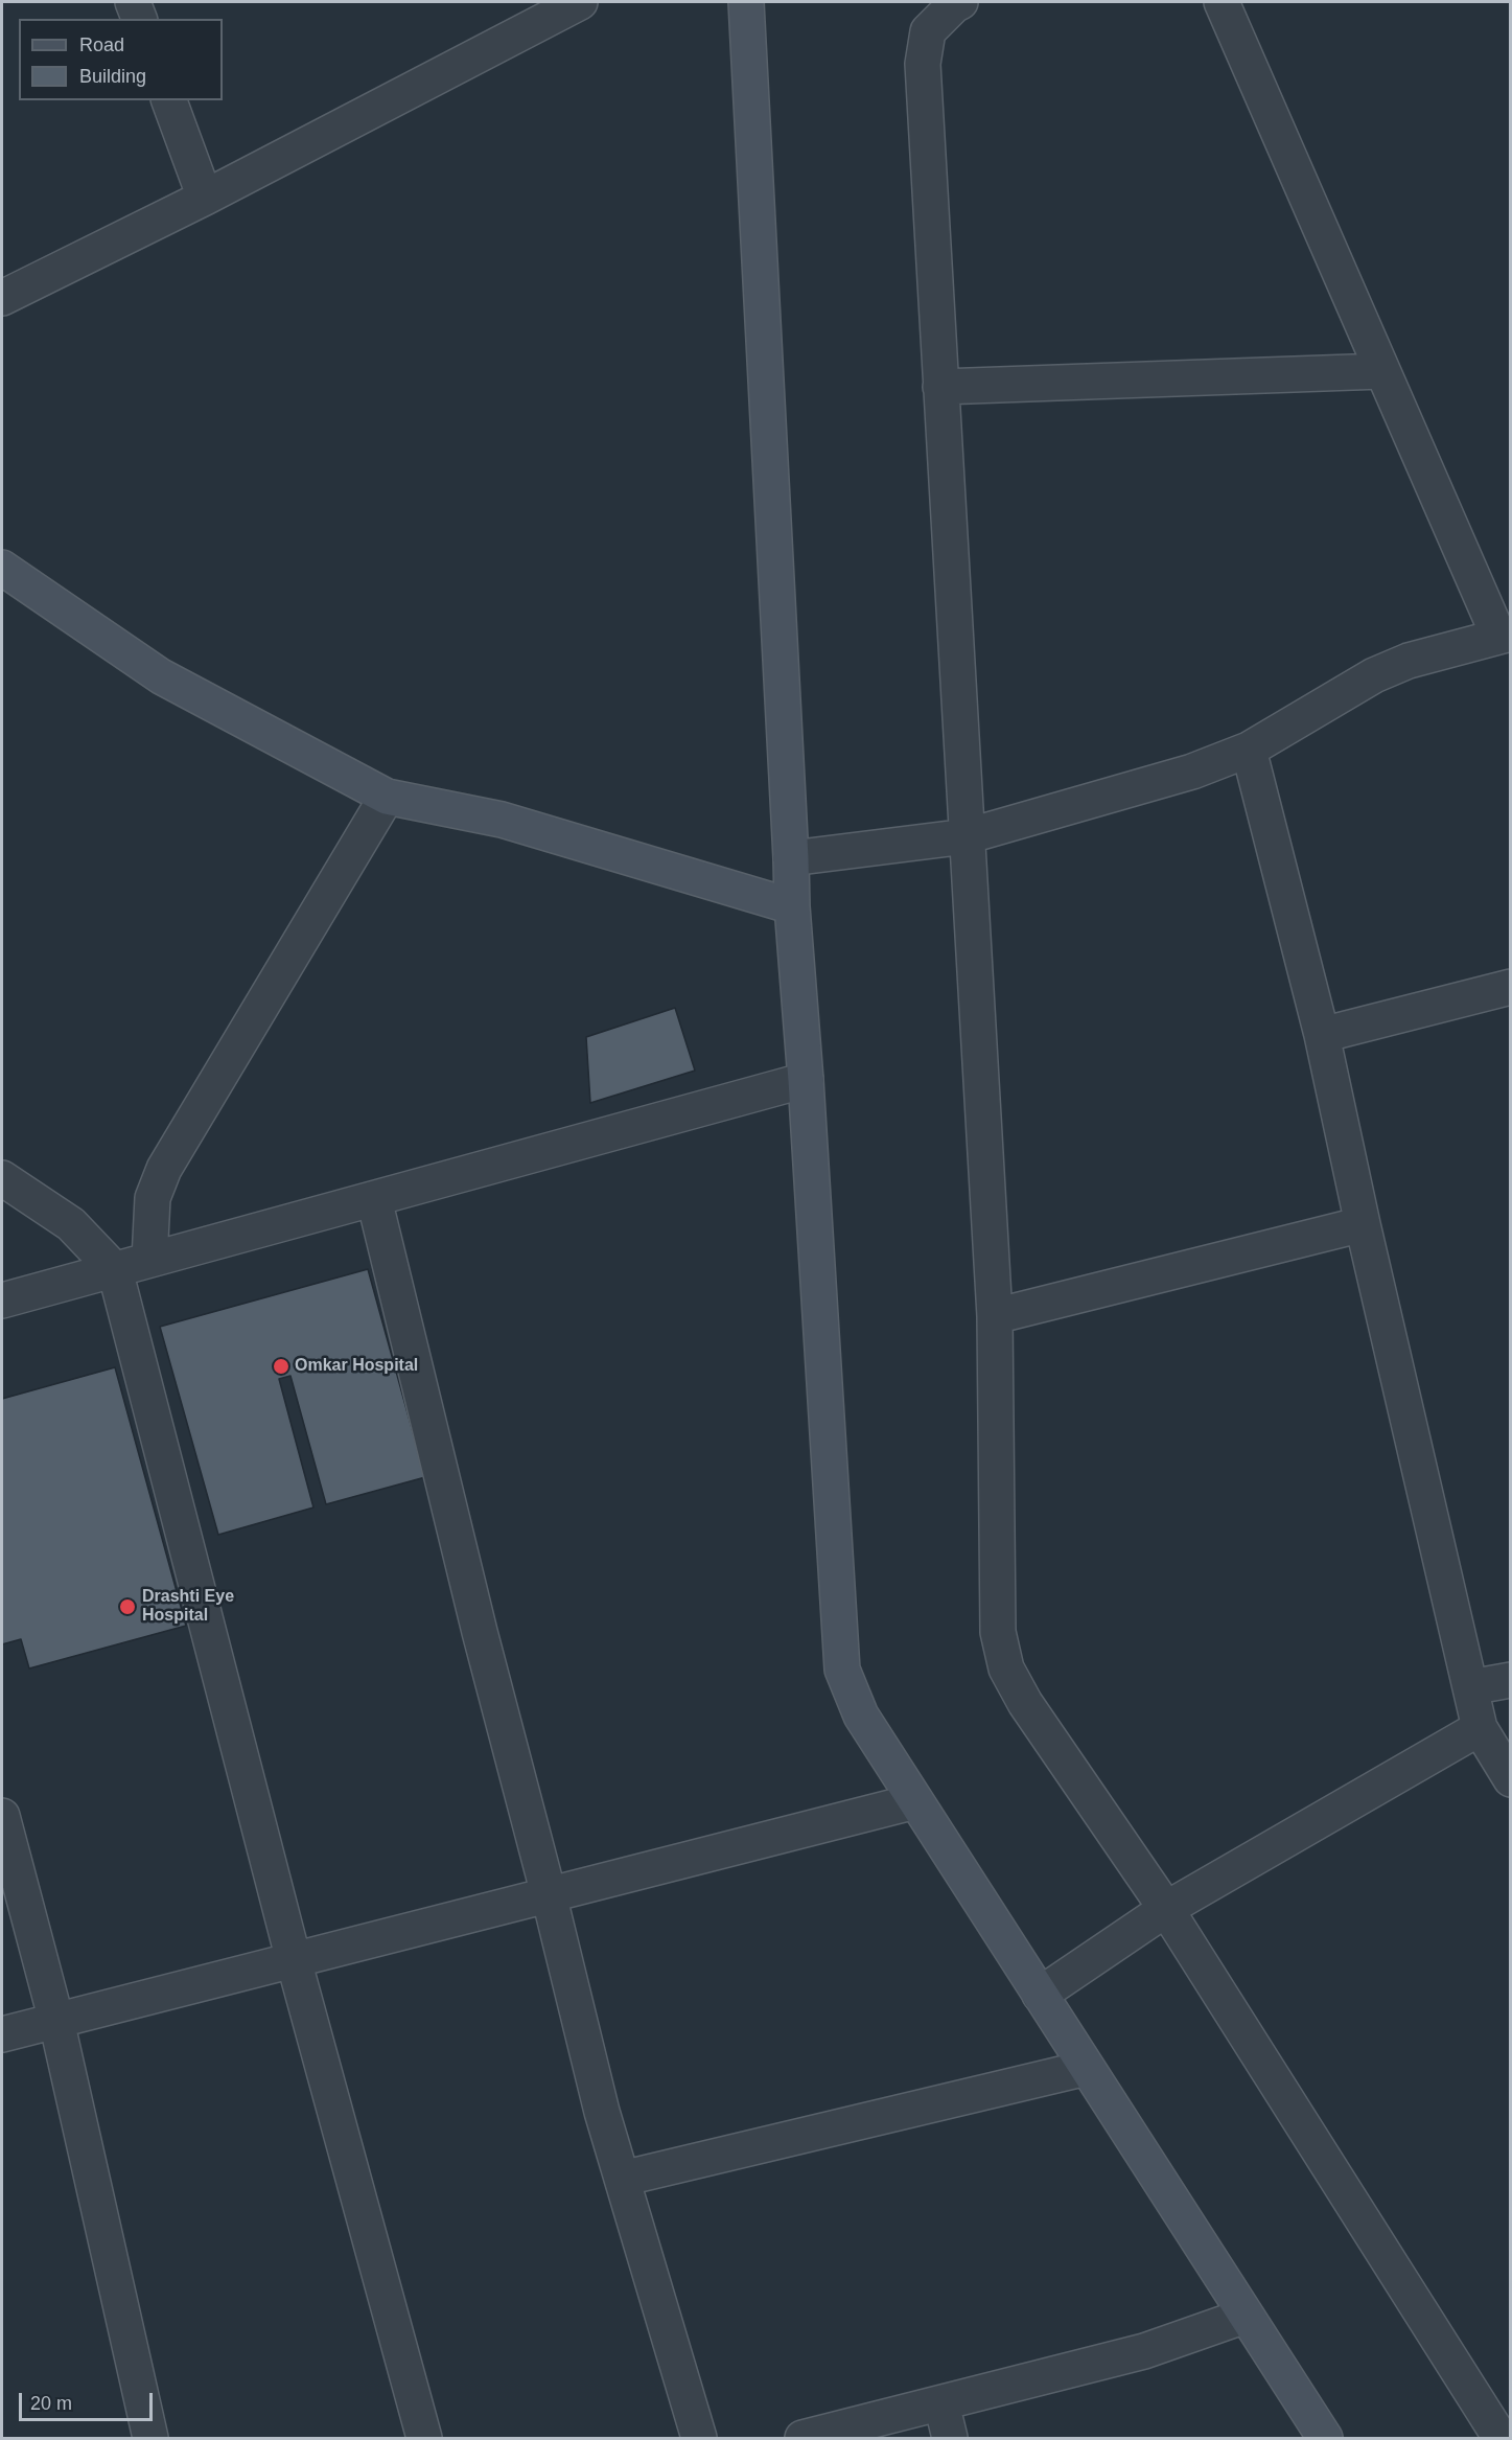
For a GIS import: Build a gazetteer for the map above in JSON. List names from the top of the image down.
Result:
{
  "places": ["Omkar Hospital", "Drashti Eye Hospital"],
  "legend": ["Road", "Building"],
  "scale_bar": "20 m"
}
